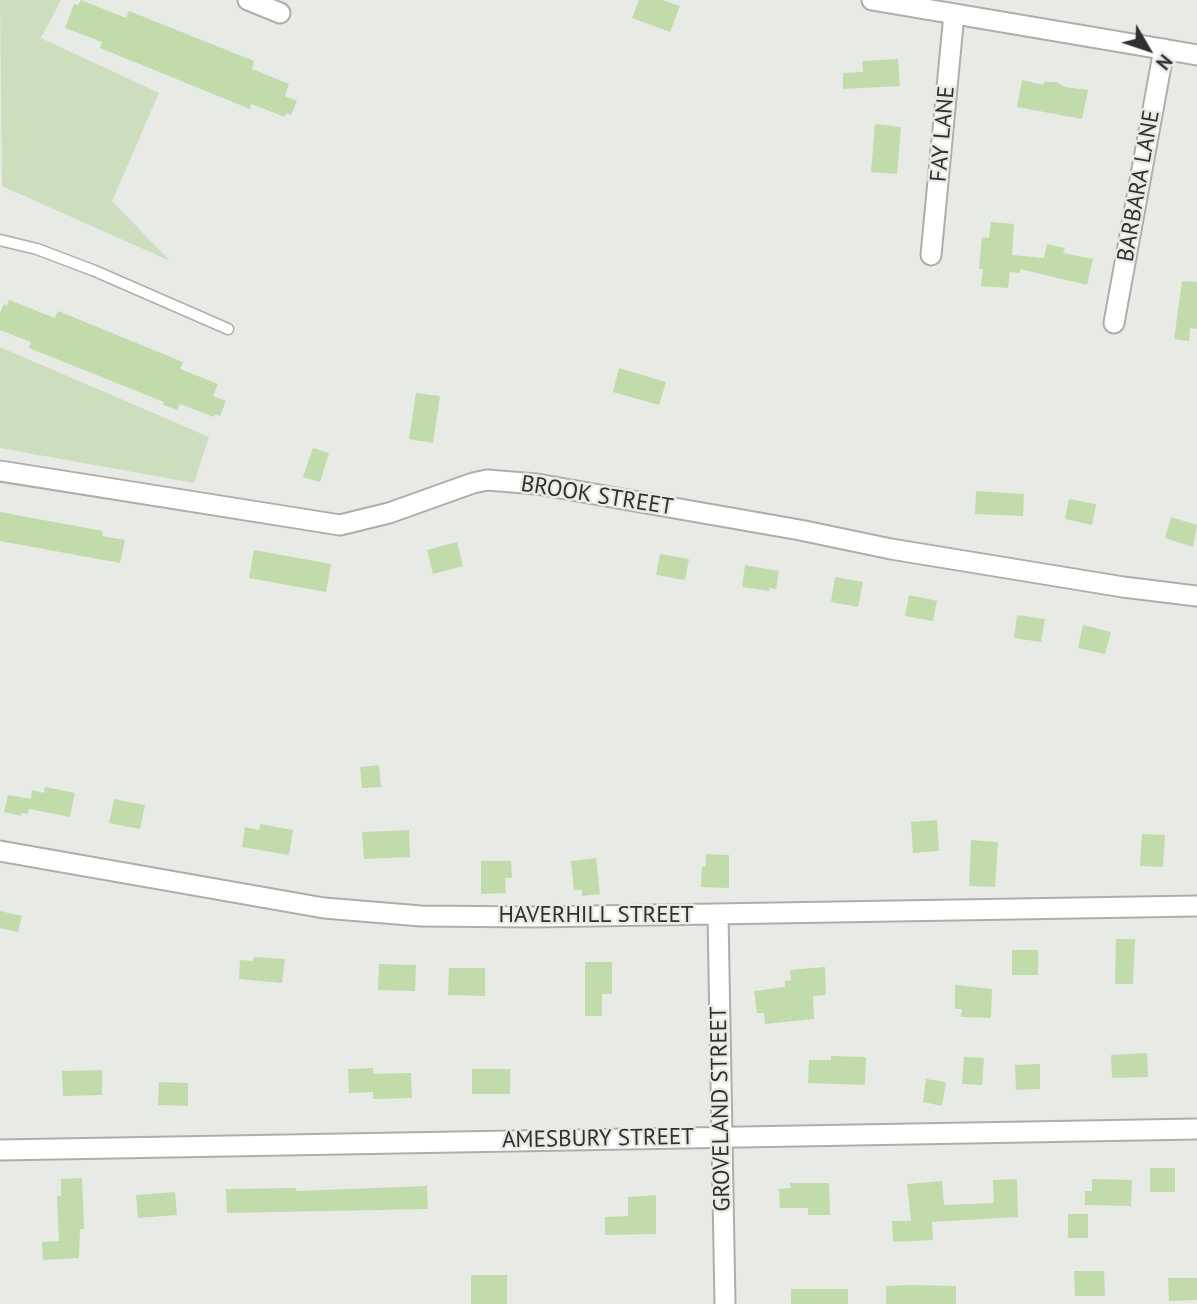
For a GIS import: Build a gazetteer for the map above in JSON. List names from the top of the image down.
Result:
{
  "streets": {
    "street": [
      "FAY LANE",
      "BARBARA LANE",
      "BROOK STREET",
      "HAVERHILL STREET",
      "GROVELAND STREET",
      "AMESBURY STREET"
    ]
  },
  "crossings": [
    ["HAVERHILL STREET", "GROVELAND STREET"],
    ["GROVELAND STREET", "AMESBURY STREET"]
  ],
  "north": "bottom right"
}
